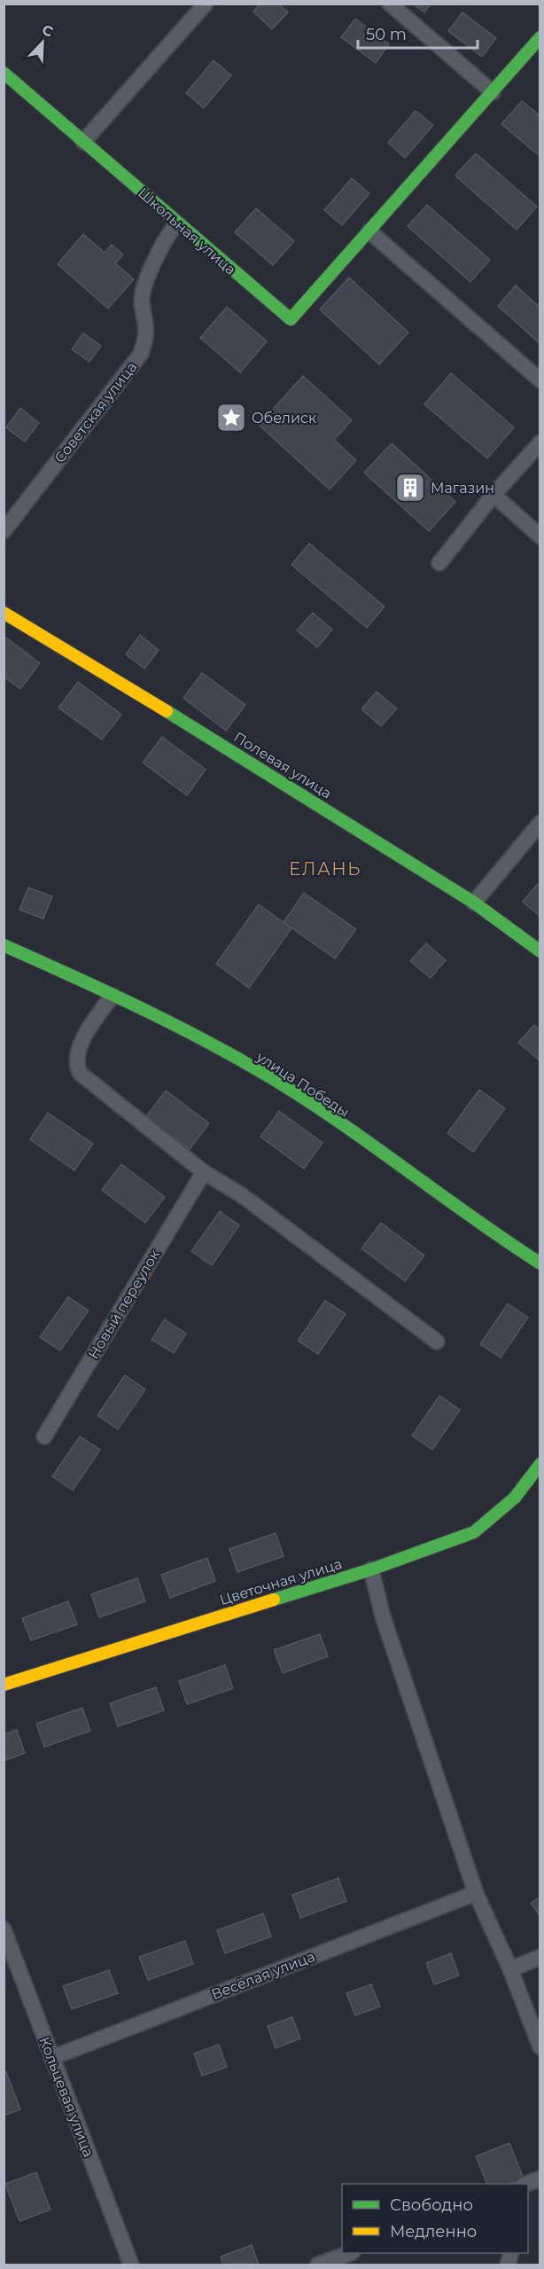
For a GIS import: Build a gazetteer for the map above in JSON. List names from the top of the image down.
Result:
{
  "streets": {
    "street": [
      "Школьная улица",
      "Советская улица",
      "Полевая улица",
      "улица Победы",
      "Новый переулок",
      "Цветочная улица",
      "Весёлая улица",
      "Кольцевая улица"
    ]
  },
  "crossings": [
    ["Школьная улица", "Советская улица"],
    ["Весёлая улица", "Кольцевая улица"]
  ],
  "districts": ["ЕЛАНЬ"],
  "places": {
    "place": ["Обелиск"],
    "building": ["Магазин"]
  },
  "legend": ["Свободно", "Медленно"],
  "scale_bar": "50 m",
  "north": "top right"
}
